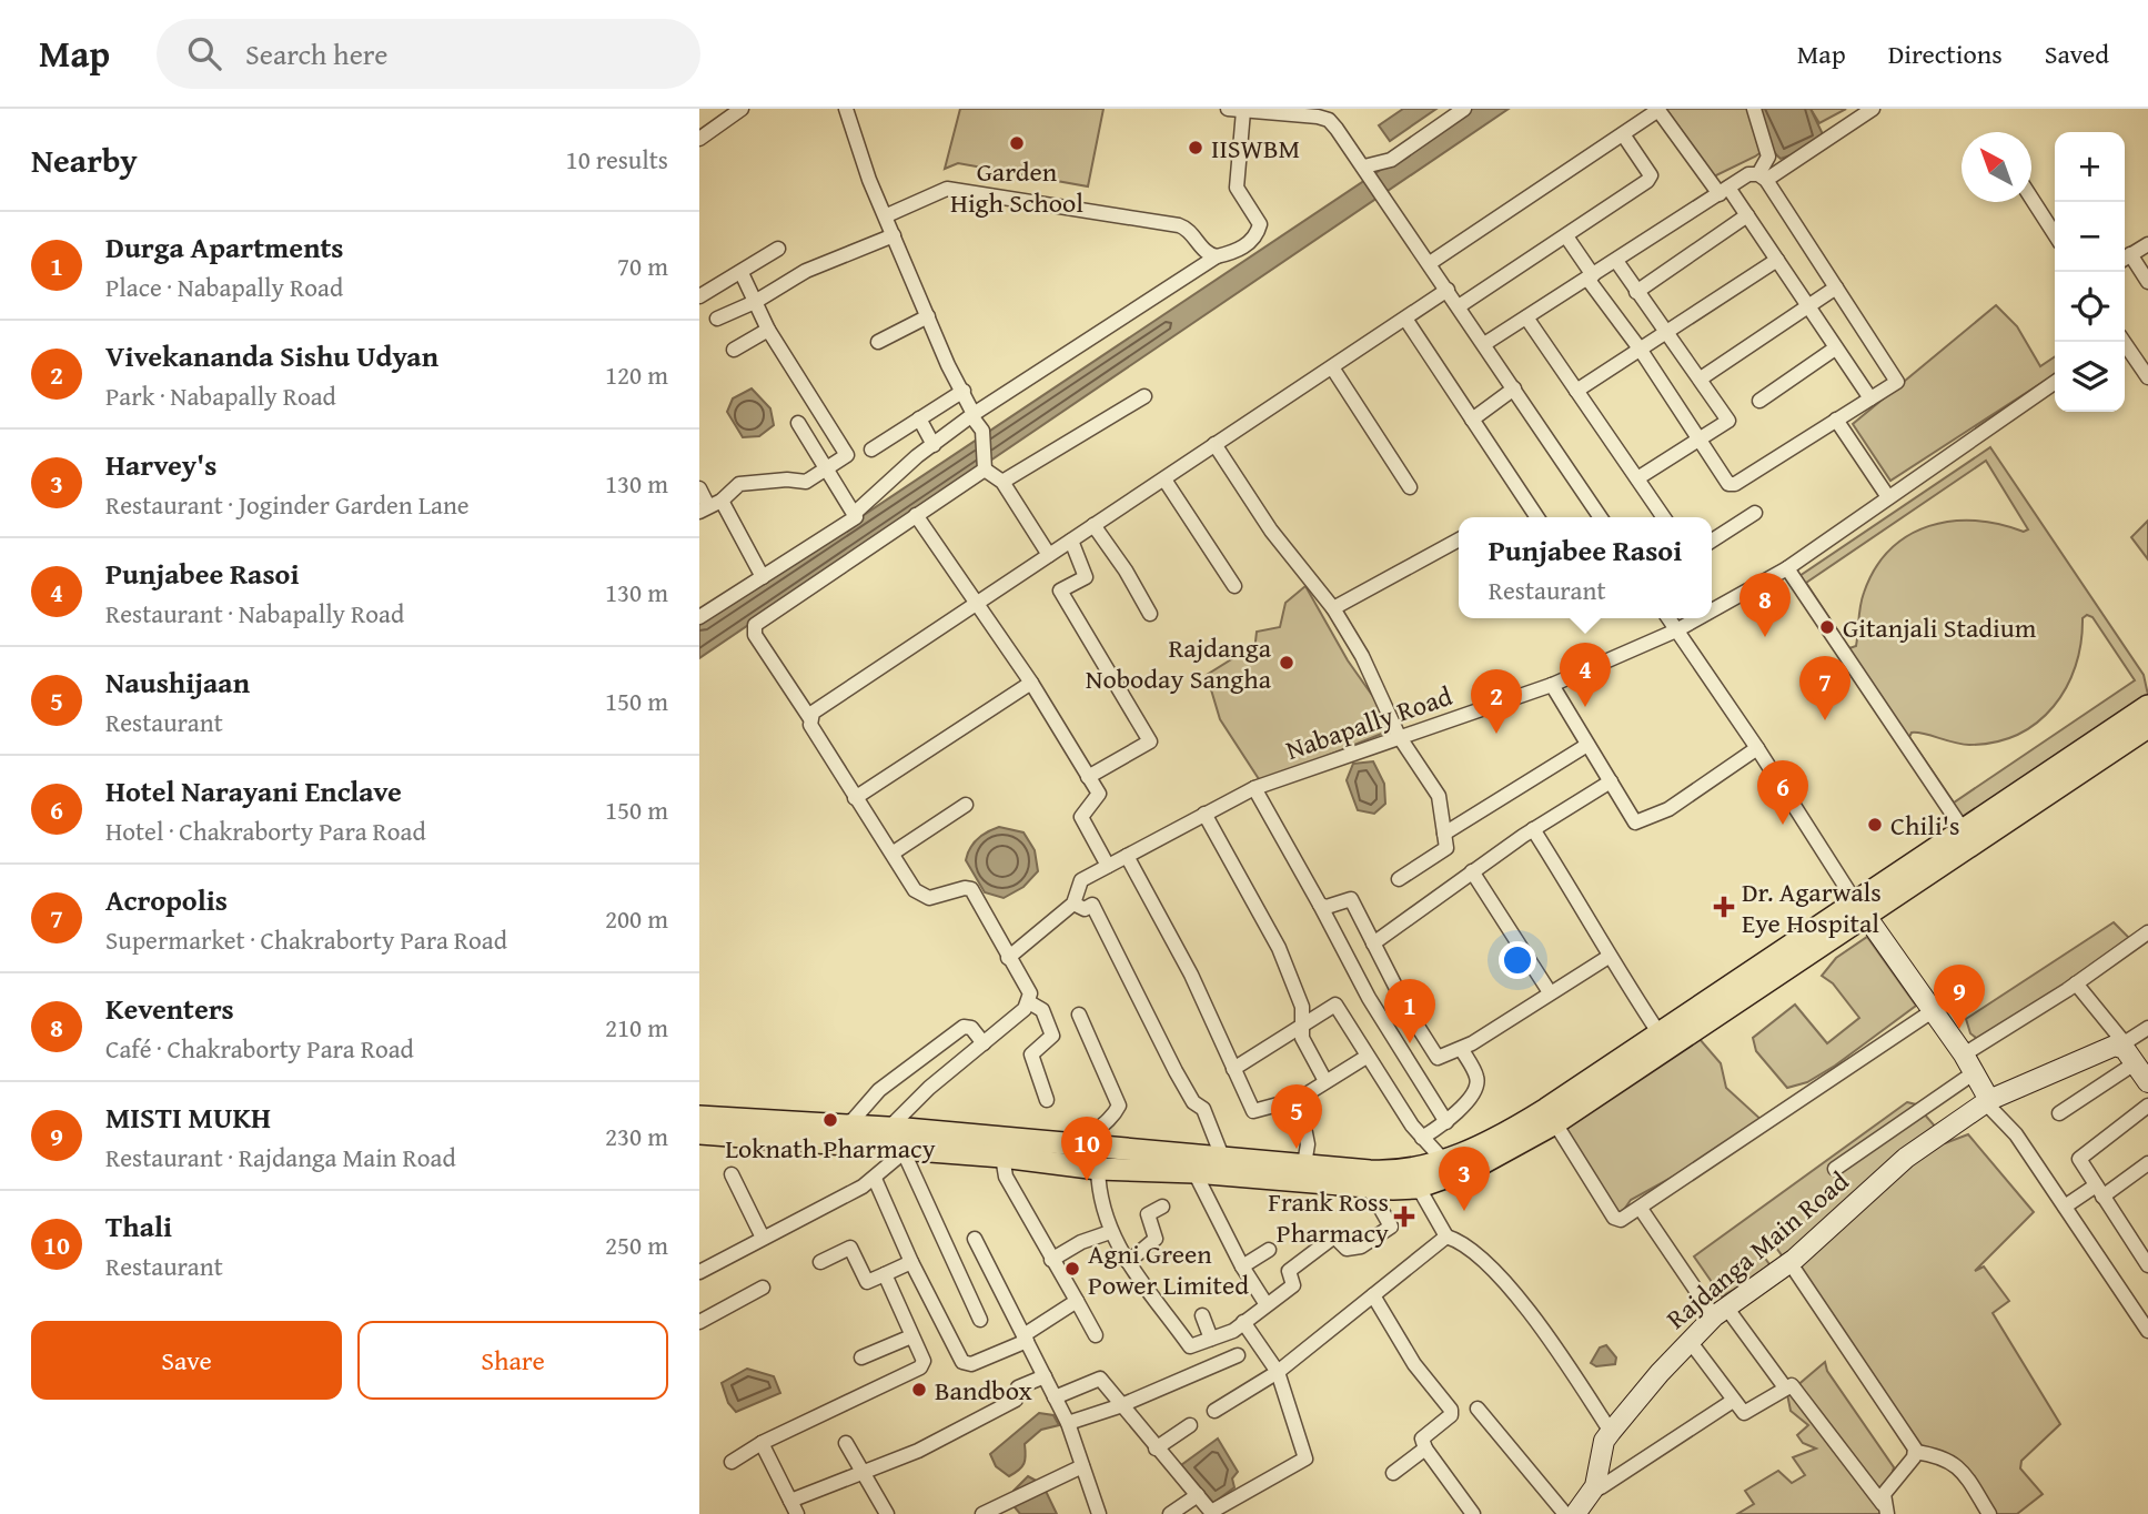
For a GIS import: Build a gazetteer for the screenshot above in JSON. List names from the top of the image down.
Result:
{
  "streets": {
    "street": ["Nabapally Road", "Rajdanga Main Road"]
  },
  "places": {
    "other": [
      "Garden High School",
      "IISWBM",
      "Gitanjali Stadium",
      "Rajdanga Noboday Sangha",
      "Chili's",
      "Loknath Pharmacy",
      "Agni Green Power Limited",
      "Bandbox"
    ],
    "health": ["Dr. Agarwals Eye Hospital", "Frank Ross Pharmacy"]
  },
  "north": "top left",
  "page": {
    "header": "Map",
    "search": "Search here",
    "nav": ["Map", "Directions", "Saved"],
    "heading": ["Nearby", "10 results"],
    "map_buttons": ["+", "−"],
    "list": [
      {
        "mark": "1",
        "name": "Durga Apartments",
        "note": "Place · Nabapally Road",
        "value": "70 m"
      },
      {
        "mark": "2",
        "name": "Vivekananda Sishu Udyan",
        "note": "Park · Nabapally Road",
        "value": "120 m"
      },
      {
        "mark": "3",
        "name": "Harvey's",
        "note": "Restaurant · Joginder Garden Lane",
        "value": "130 m"
      },
      {
        "mark": "4",
        "name": "Punjabee Rasoi",
        "note": "Restaurant · Nabapally Road",
        "value": "130 m"
      },
      {
        "mark": "5",
        "name": "Naushijaan",
        "note": "Restaurant",
        "value": "150 m"
      },
      {
        "mark": "6",
        "name": "Hotel Narayani Enclave",
        "note": "Hotel · Chakraborty Para Road",
        "value": "150 m"
      },
      {
        "mark": "7",
        "name": "Acropolis",
        "note": "Supermarket · Chakraborty Para Road",
        "value": "200 m"
      },
      {
        "mark": "8",
        "name": "Keventers",
        "note": "Café · Chakraborty Para Road",
        "value": "210 m"
      },
      {
        "mark": "9",
        "name": "MISTI MUKH",
        "note": "Restaurant · Rajdanga Main Road",
        "value": "230 m"
      },
      {
        "mark": "10",
        "name": "Thali",
        "note": "Restaurant",
        "value": "250 m"
      }
    ],
    "popup": ["Punjabee Rasoi", "Restaurant"],
    "pins": [
      "8",
      "4",
      "7",
      "2",
      "6",
      "9",
      "1",
      "5",
      "10",
      "3"
    ],
    "buttons": ["Save", "Share"]
  }
}
